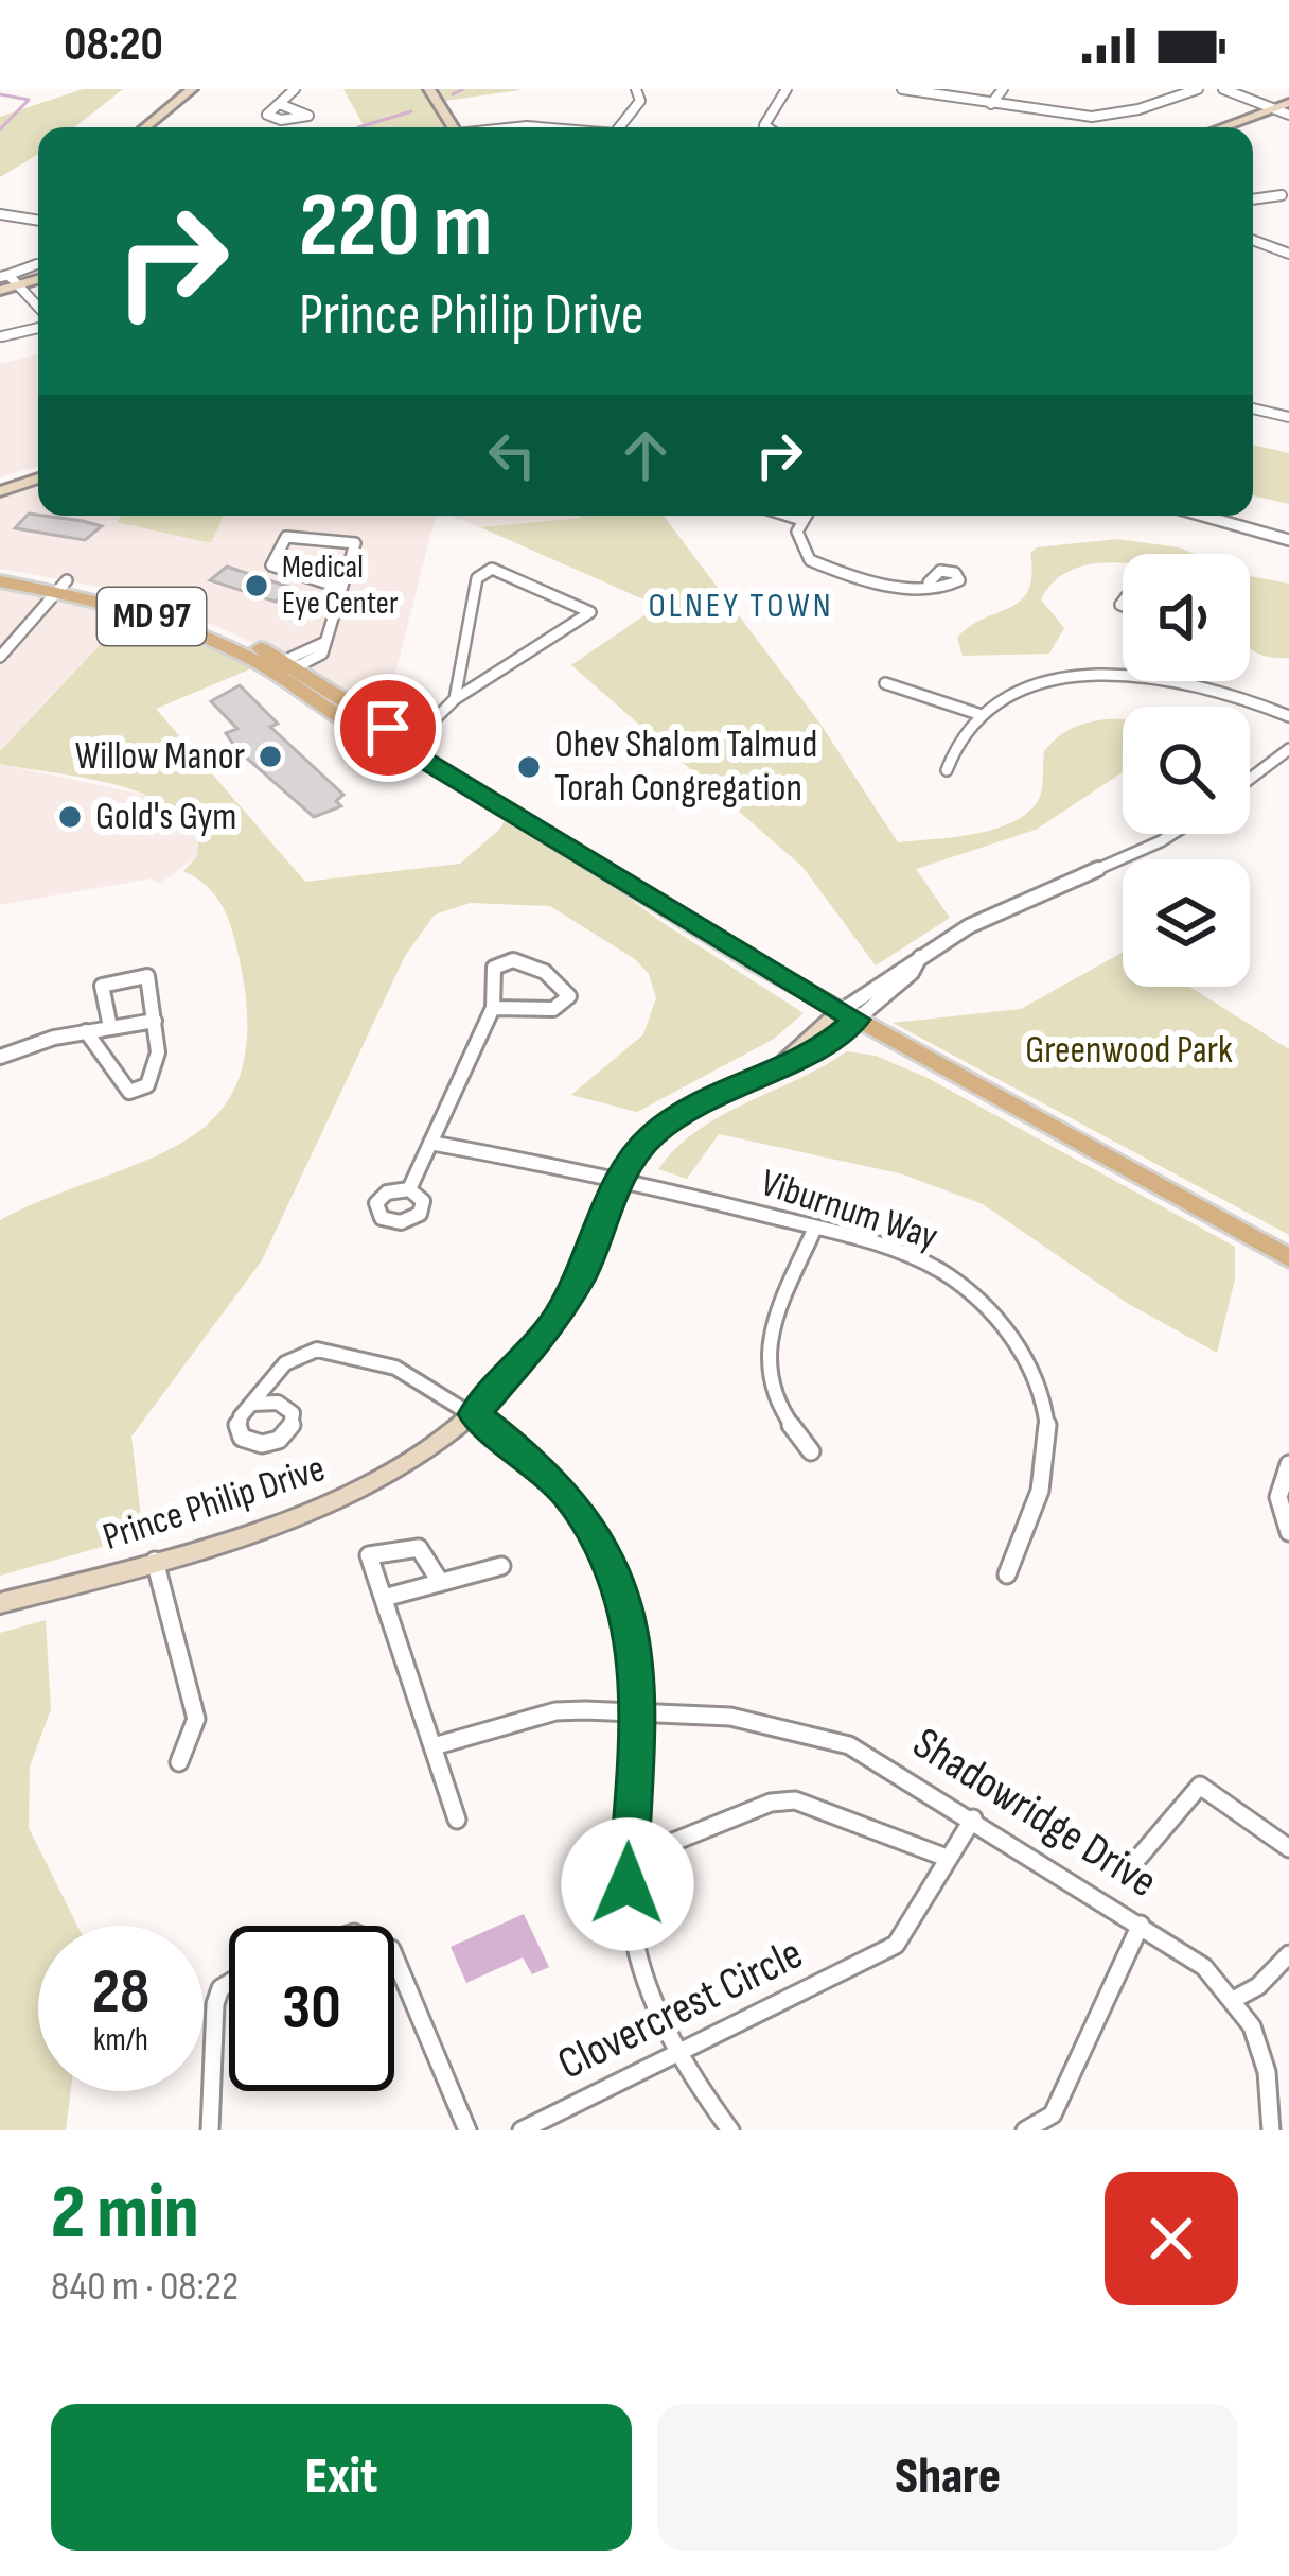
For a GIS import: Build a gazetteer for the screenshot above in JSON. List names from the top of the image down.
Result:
{
  "streets": {
    "main road": ["MD 97"],
    "street": [
      "Viburnum Way",
      "Prince Philip Drive",
      "Shadowridge Drive",
      "Clovercrest Circle"
    ]
  },
  "crossings": [
    ["MD 97", "Prince Philip Drive"],
    ["Viburnum Way", "Prince Philip Drive"],
    ["Shadowridge Drive", "Clovercrest Circle"]
  ],
  "districts": ["OLNEY TOWN"],
  "parks": ["Greenwood Park"],
  "places": [
    "Medical Eye Center",
    "Willow Manor",
    "Ohev Shalom Talmud Torah Congregation",
    "Gold's Gym"
  ],
  "page": {
    "status": "08:20",
    "turn": ["220 m", "Prince Philip Drive"],
    "speed": "28 km/h",
    "limit": "30",
    "heading": ["2 min", "840 m · 08:22"],
    "buttons": ["Exit", "Share"]
  }
}
